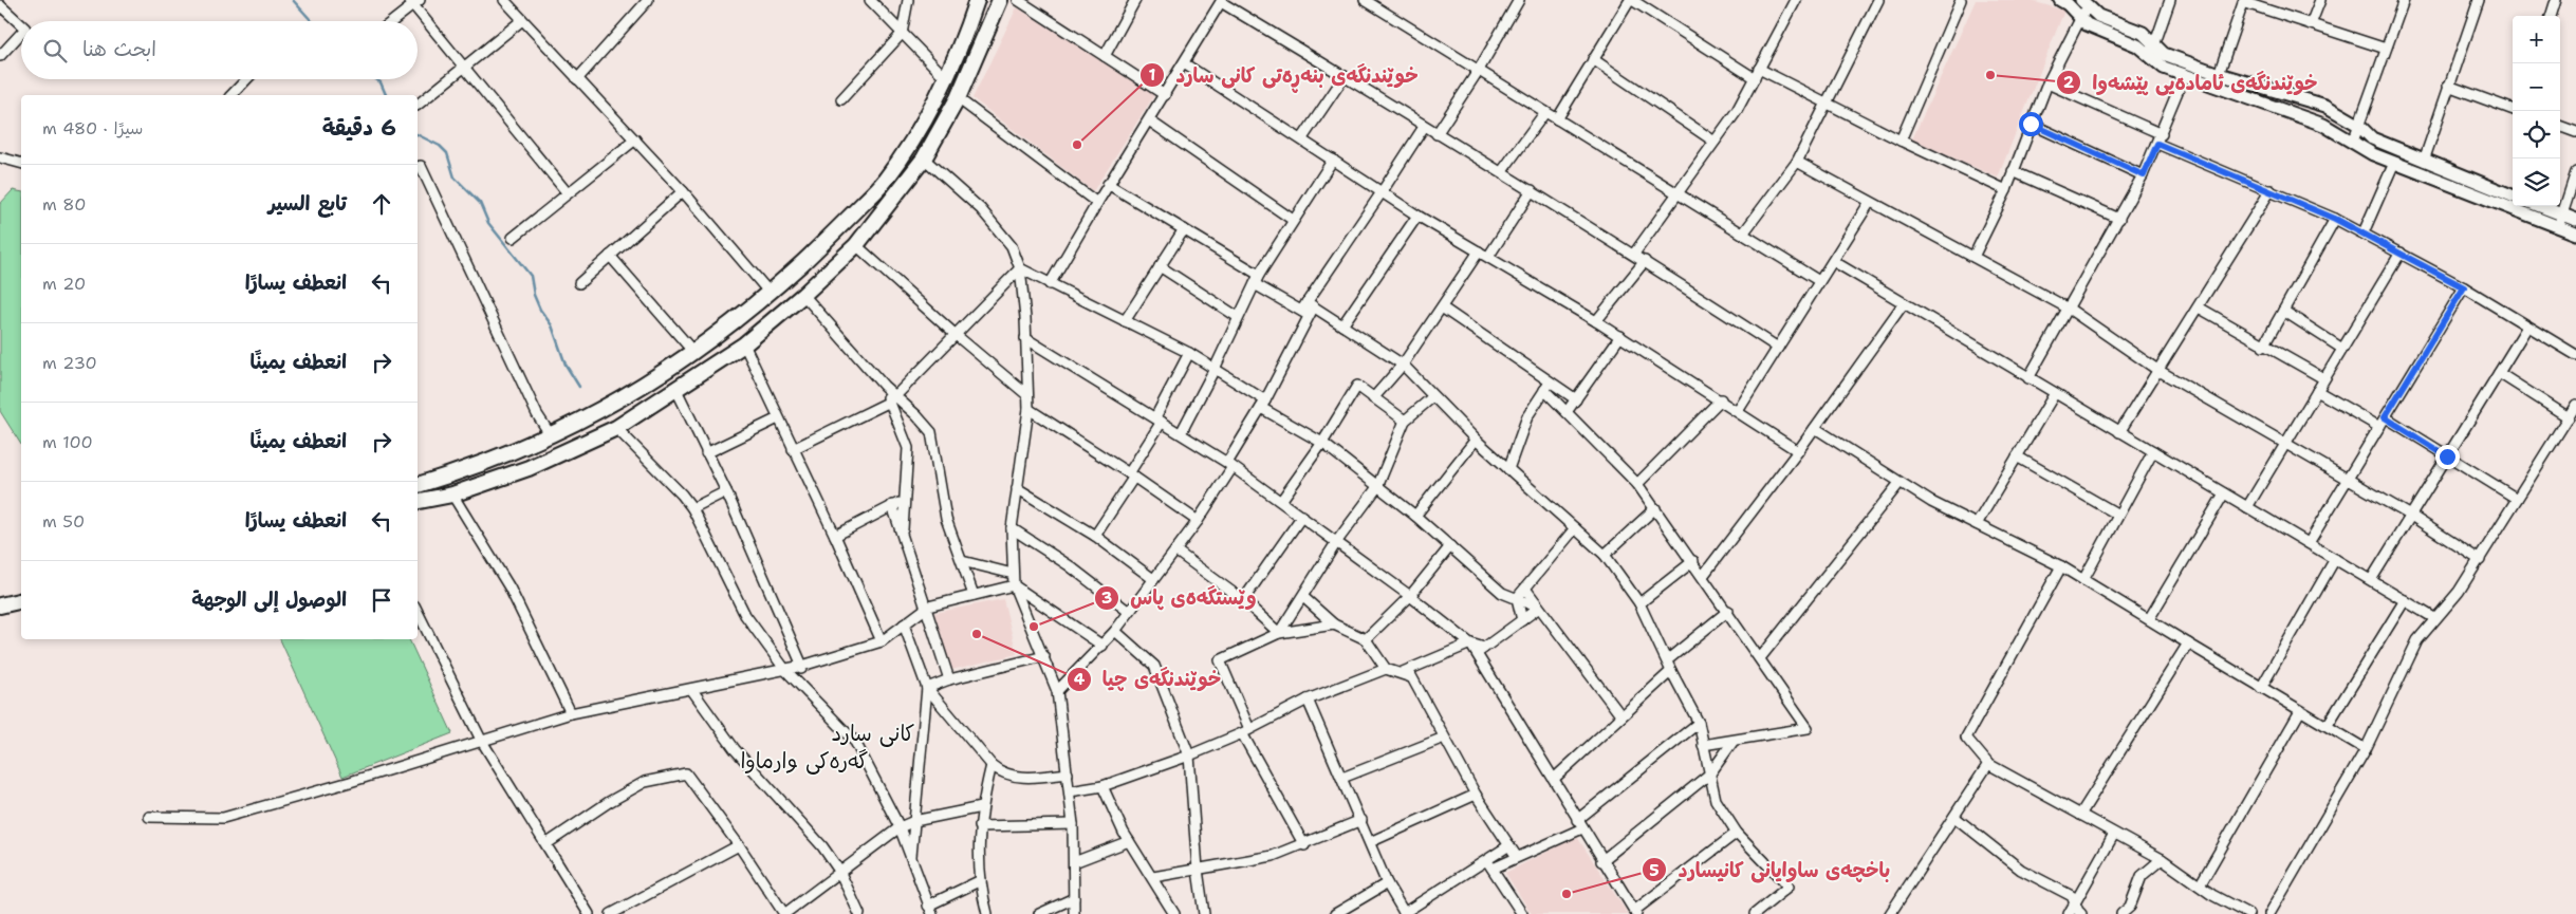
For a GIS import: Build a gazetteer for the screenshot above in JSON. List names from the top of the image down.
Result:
{
  "districts": ["کانی سارد", "گەرەکی وارماوا"],
  "places": [
    "خوێندنگەی ئامادەیی پێشەوا",
    "خوێندنگەی بنەڕەتی کانی سارد",
    "وێستگەەی پاس",
    "خوێندنگەی چیا",
    "باخچەی ساوایانی کانیسارد"
  ],
  "page": {
    "map_buttons": ["+", "−"],
    "search": "ابحث هنا",
    "heading": ["6 دقيقة", "سيرًا · 480 m"],
    "list": [
      ["تابع السير", "80 m"],
      ["انعطف يسارًا", "20 m"],
      ["انعطف يمينًا", "230 m"],
      ["انعطف يمينًا", "100 m"],
      ["انعطف يسارًا", "50 m"],
      "الوصول إلى الوجهة"
    ]
  }
}
